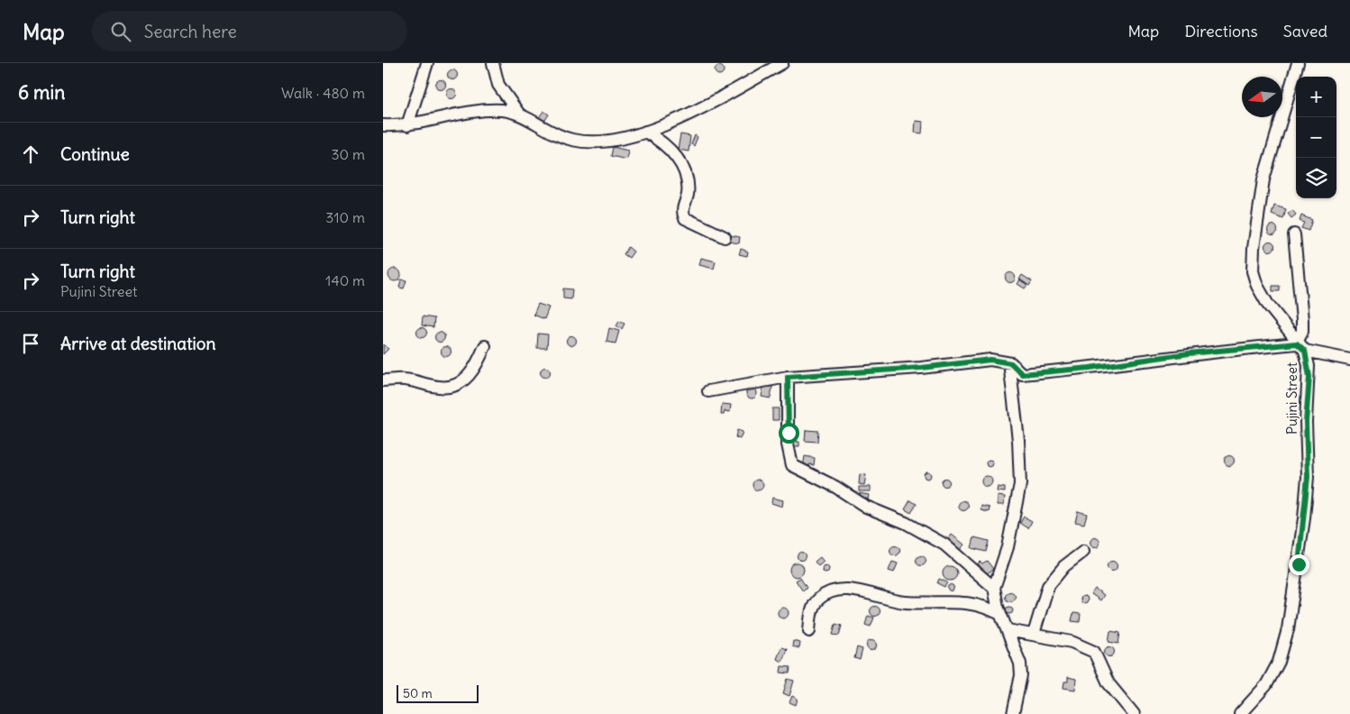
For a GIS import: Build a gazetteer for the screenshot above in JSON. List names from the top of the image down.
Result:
{
  "streets": {
    "street": ["Pujini Street"]
  },
  "scale_bar": "50 m",
  "north": "left",
  "page": {
    "header": "Map",
    "search": "Search here",
    "nav": ["Map", "Directions", "Saved"],
    "heading": ["6 min", "Walk · 480 m"],
    "map_buttons": ["+", "−"],
    "list": [
      ["Continue", "30 m"],
      ["Turn right", "310 m"],
      ["Turn right", "Pujini Street", "140 m"],
      "Arrive at destination"
    ],
    "scale": "50 m"
  }
}
